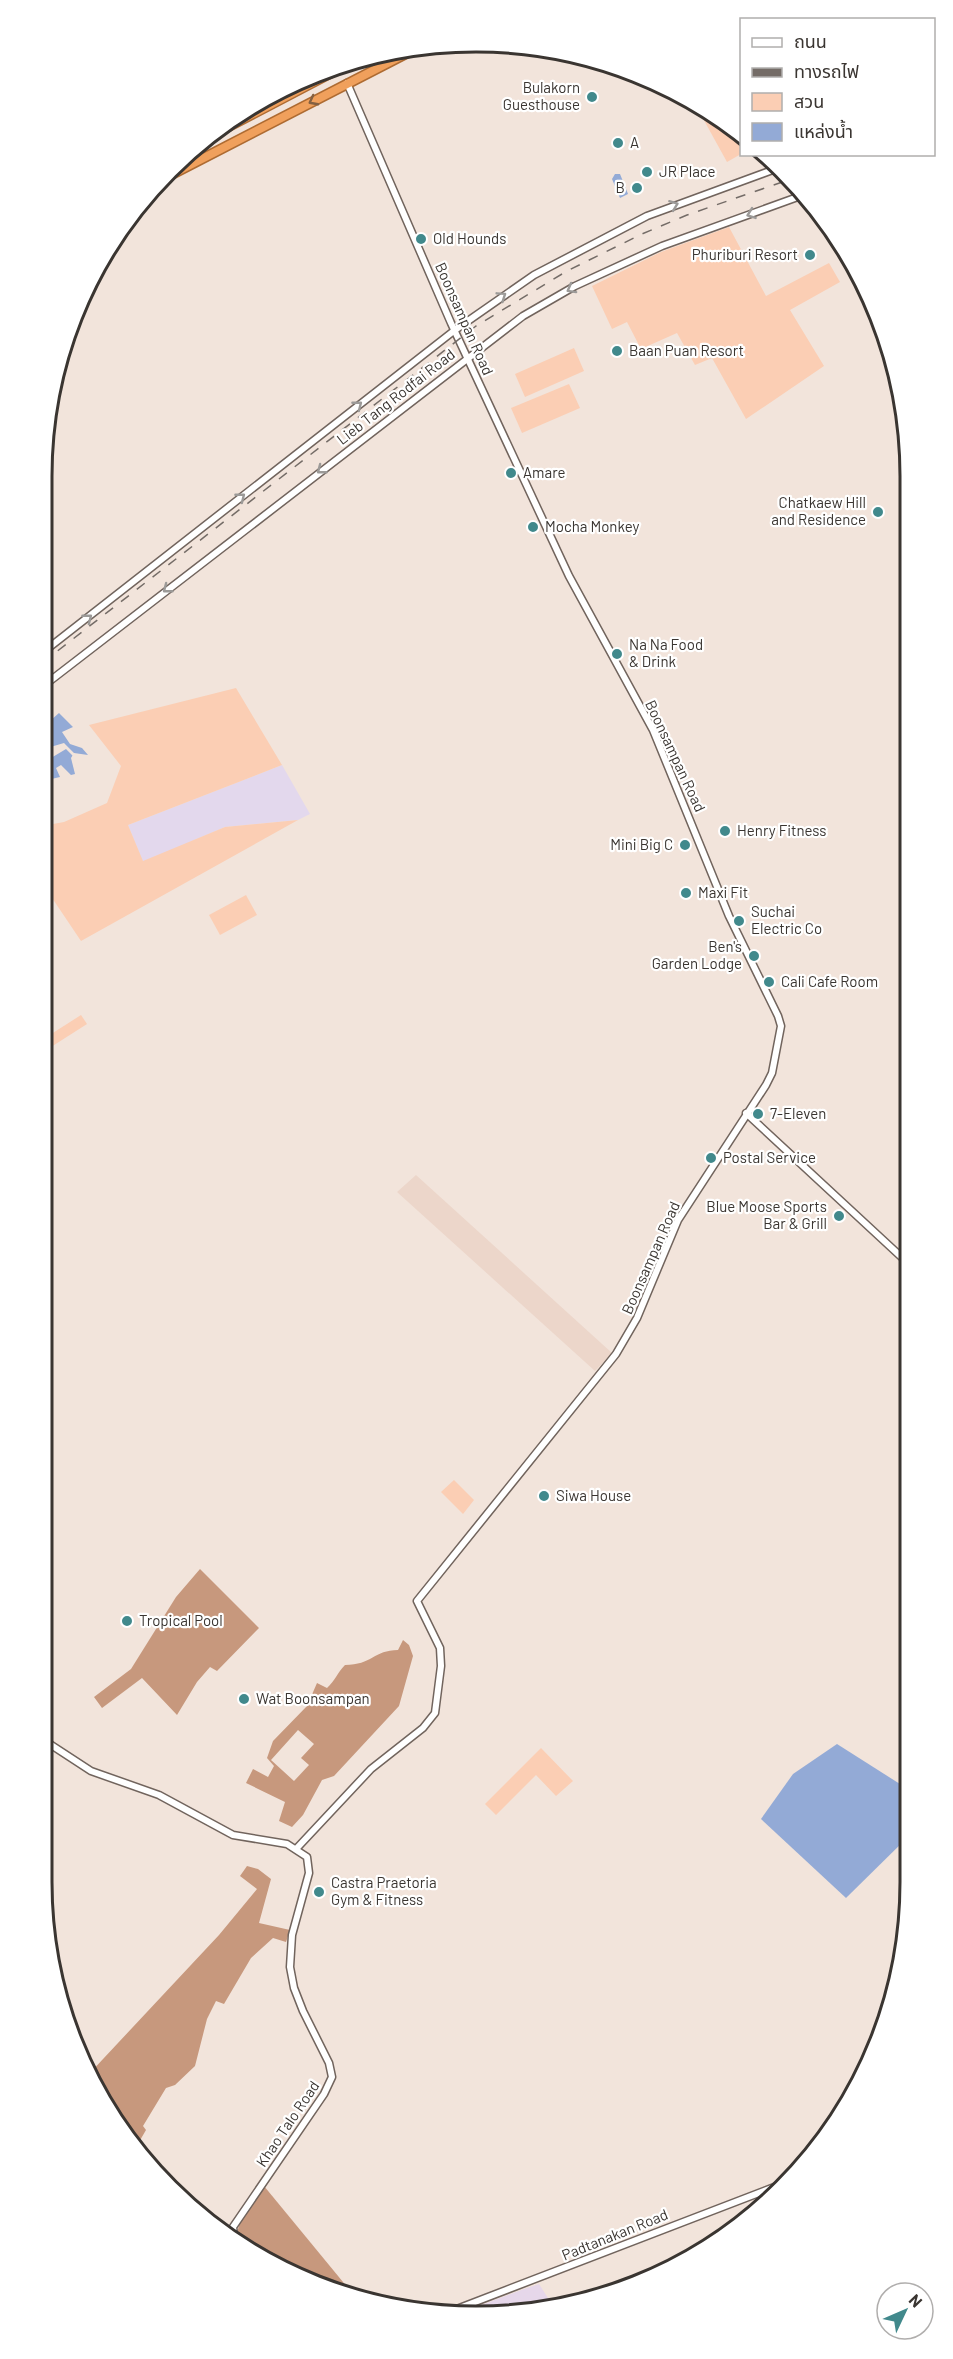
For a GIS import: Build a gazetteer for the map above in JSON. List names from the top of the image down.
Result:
{
  "streets": {
    "street": [
      "Boonsampan Road",
      "Lieb Tang Rodfai Road",
      "Khao Talo Road",
      "Padtanakan Road"
    ]
  },
  "crossings": [
    ["Boonsampan Road", "Lieb Tang Rodfai Road"],
    ["Boonsampan Road", "Khao Talo Road"]
  ],
  "places": [
    "Bulakorn Guesthouse",
    "A",
    "JR Place",
    "B",
    "Old Hounds",
    "Phuriburi Resort",
    "Baan Puan Resort",
    "Amare",
    "Chatkaew Hill and Residence",
    "Mocha Monkey",
    "Na Na Food & Drink",
    "Henry Fitness",
    "Mini Big C",
    "Maxi Fit",
    "Suchai Electric Co",
    "Ben's Garden Lodge",
    "Cali Cafe Room",
    "7-Eleven",
    "Postal Service",
    "Blue Moose Sports Bar & Grill",
    "Siwa House",
    "Tropical Pool",
    "Wat Boonsampan",
    "Castra Praetoria Gym & Fitness"
  ],
  "legend": [
    "ถนน",
    "ทางรถไฟ",
    "สวน",
    "แหล่งน้ำ"
  ],
  "north": "top right"
}
